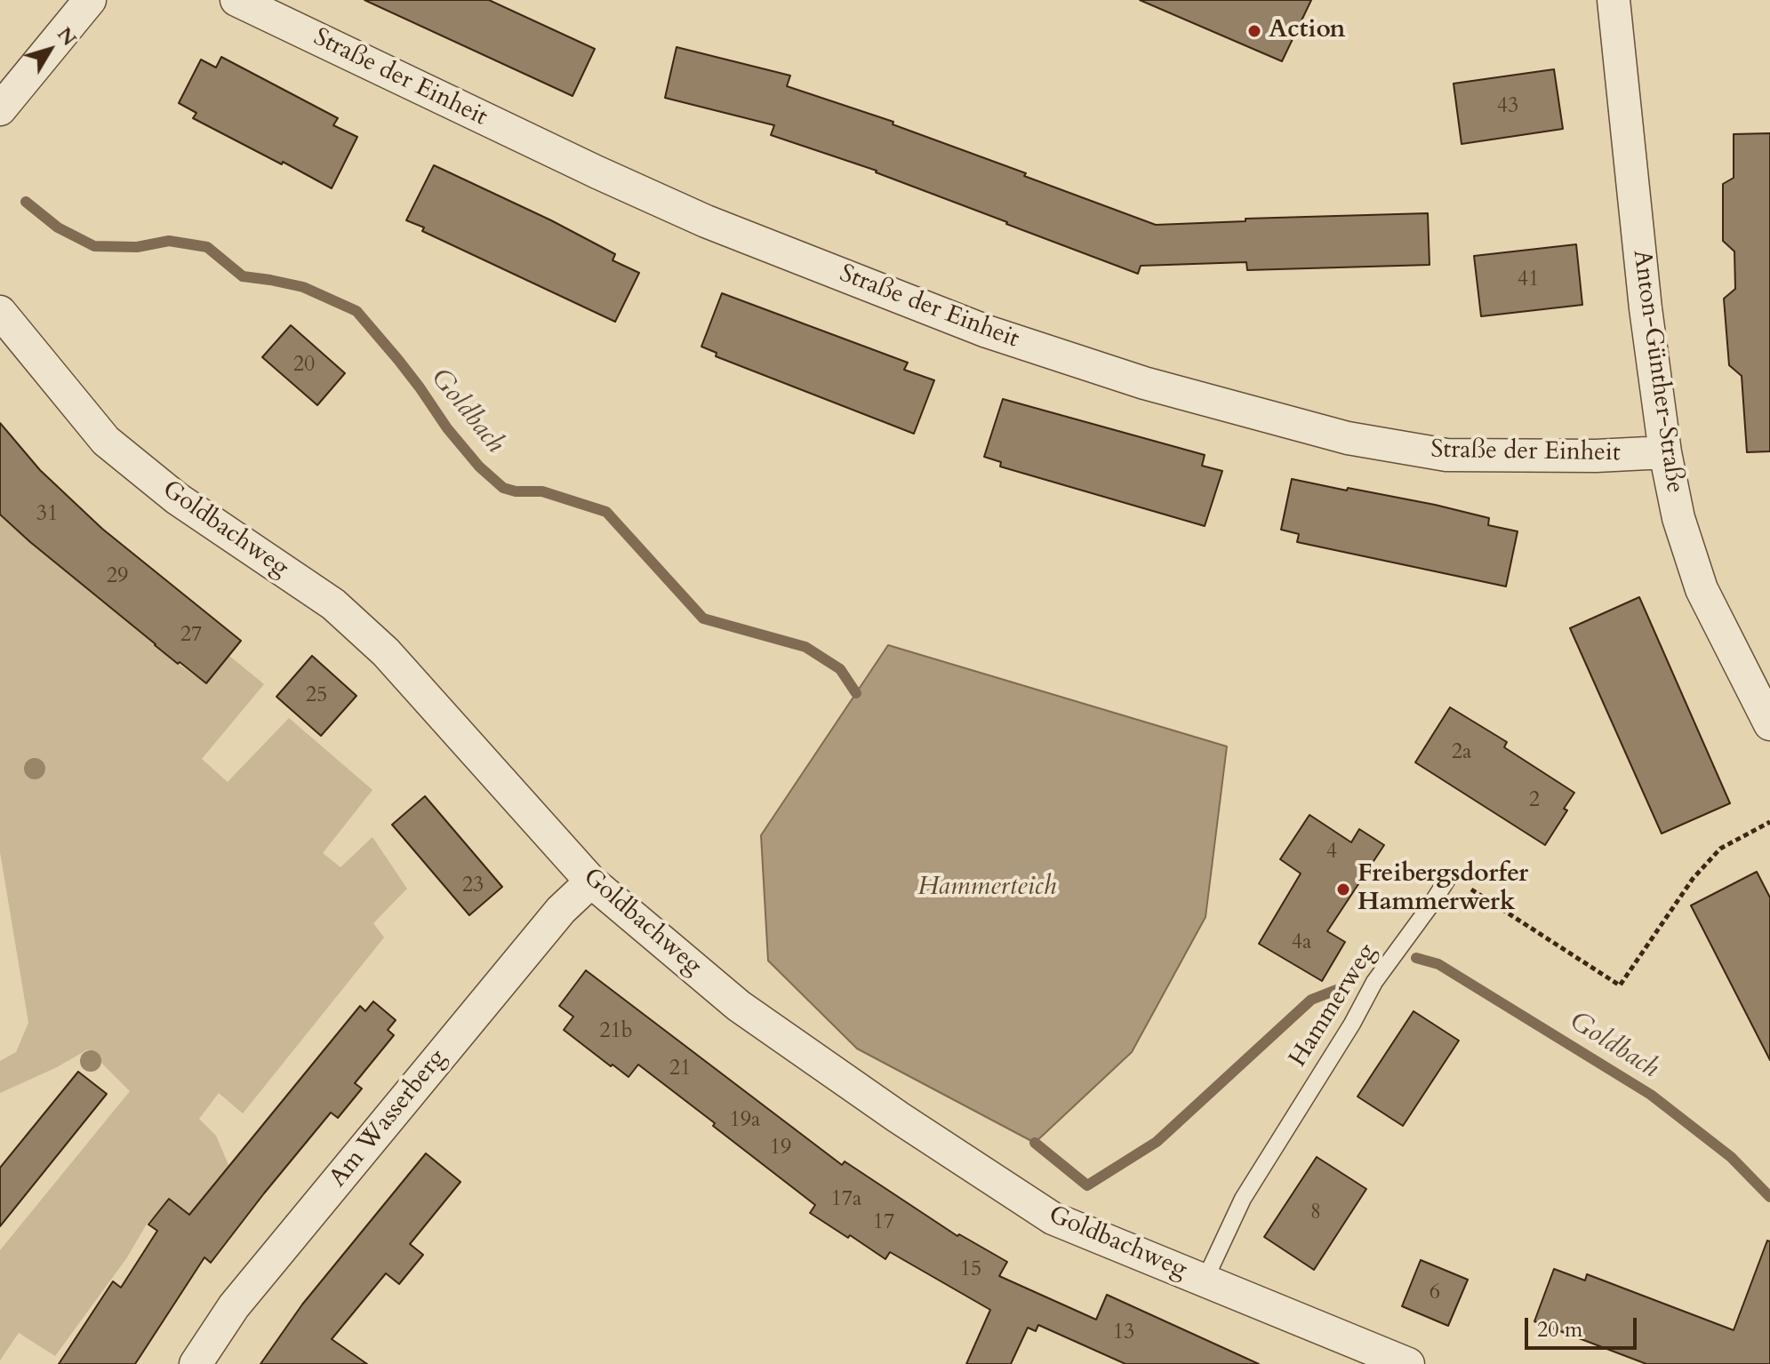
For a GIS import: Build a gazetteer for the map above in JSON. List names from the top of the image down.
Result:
{
  "streets": {
    "street": [
      "Straße der Einheit",
      "Anton-Günther-Straße",
      "Goldbachweg",
      "Am Wasserberg"
    ],
    "lane": ["Hammerweg"]
  },
  "crossings": [
    ["Straße der Einheit", "Anton-Günther-Straße"],
    ["Goldbachweg", "Hammerweg"],
    ["Goldbachweg", "Am Wasserberg"]
  ],
  "water": ["Goldbach", "Hammerteich"],
  "places": ["Action", "Freibergsdorfer Hammerwerk"],
  "house_numbers": [
    "43",
    "41",
    "20",
    "31",
    "29",
    "27",
    "25",
    "2a",
    "2",
    "4",
    "23",
    "4a",
    "21b",
    "21",
    "19a",
    "19",
    "17a",
    "8",
    "17",
    "15",
    "6",
    "13"
  ],
  "scale_bar": "20 m",
  "north": "top right"
}
